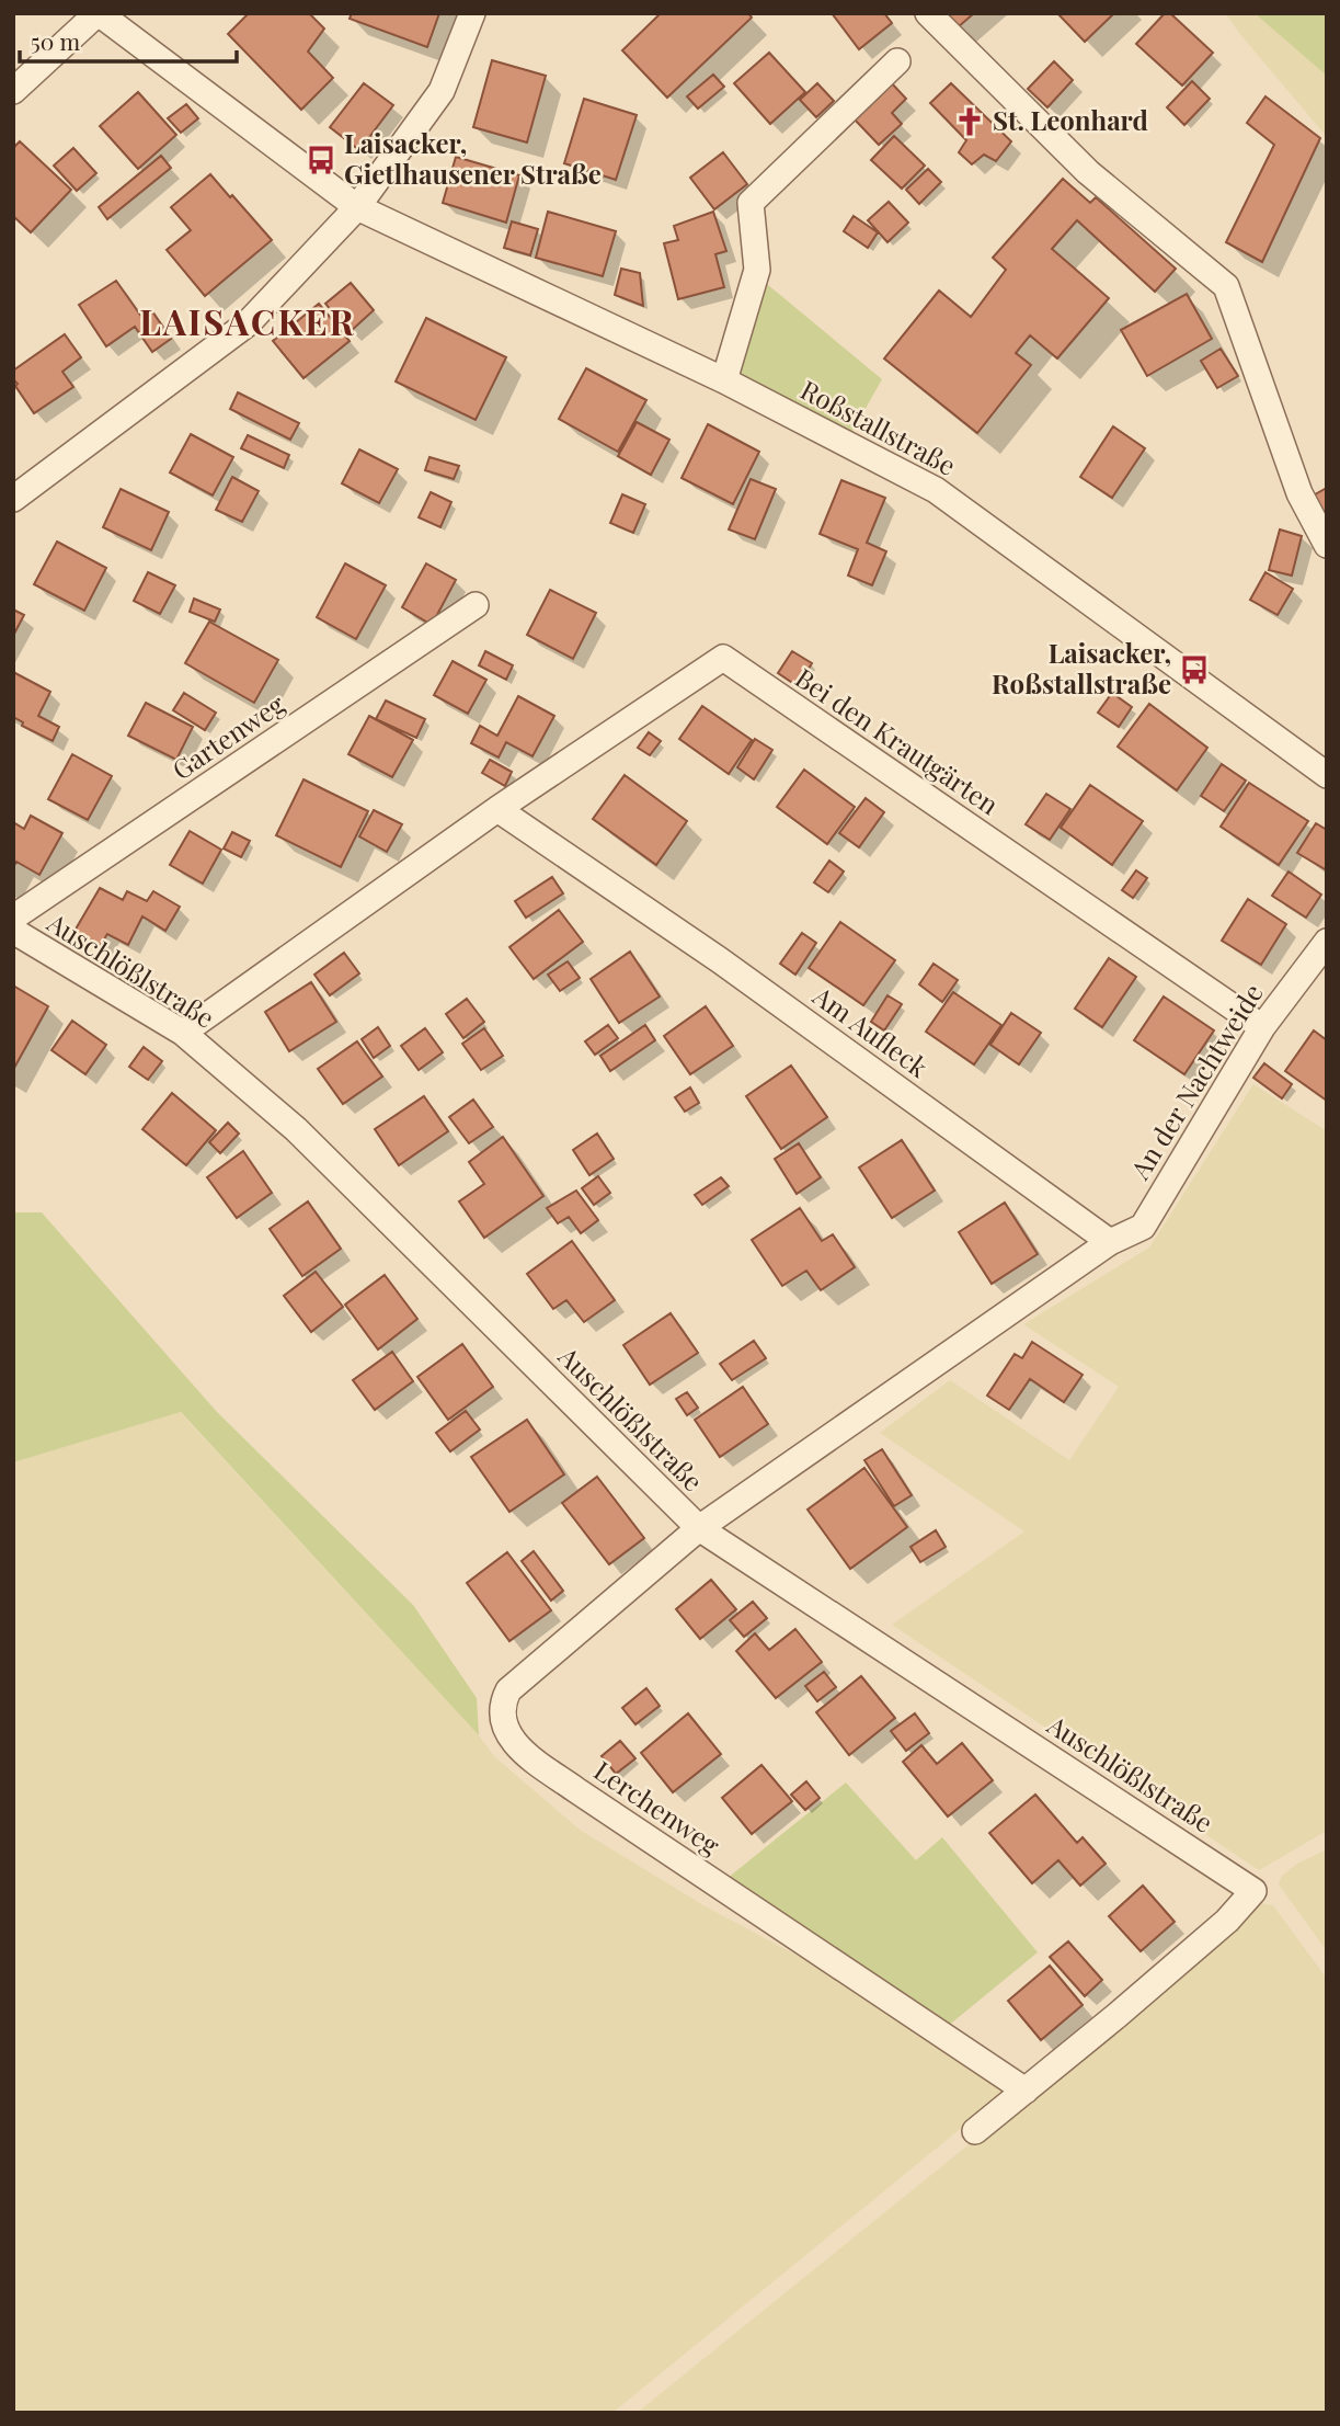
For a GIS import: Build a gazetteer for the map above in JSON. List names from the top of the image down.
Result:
{
  "streets": {
    "street": [
      "Roßstallstraße",
      "Gartenweg",
      "Bei den Krautgärten",
      "Auschlößlstraße",
      "Am Aufleck",
      "An der Nachtweide",
      "Lerchenweg"
    ]
  },
  "crossings": [
    ["Bei den Krautgärten", "Am Aufleck"],
    ["Bei den Krautgärten", "An der Nachtweide"],
    ["Auschlößlstraße", "Lerchenweg"],
    ["Am Aufleck", "An der Nachtweide"]
  ],
  "districts": ["LAISACKER"],
  "places": {
    "church": ["St. Leonhard"],
    "bus stop": ["Laisacker, Gietlhausener Straße", "Laisacker, Roßstallstraße"]
  },
  "scale_bar": "50 m"
}
